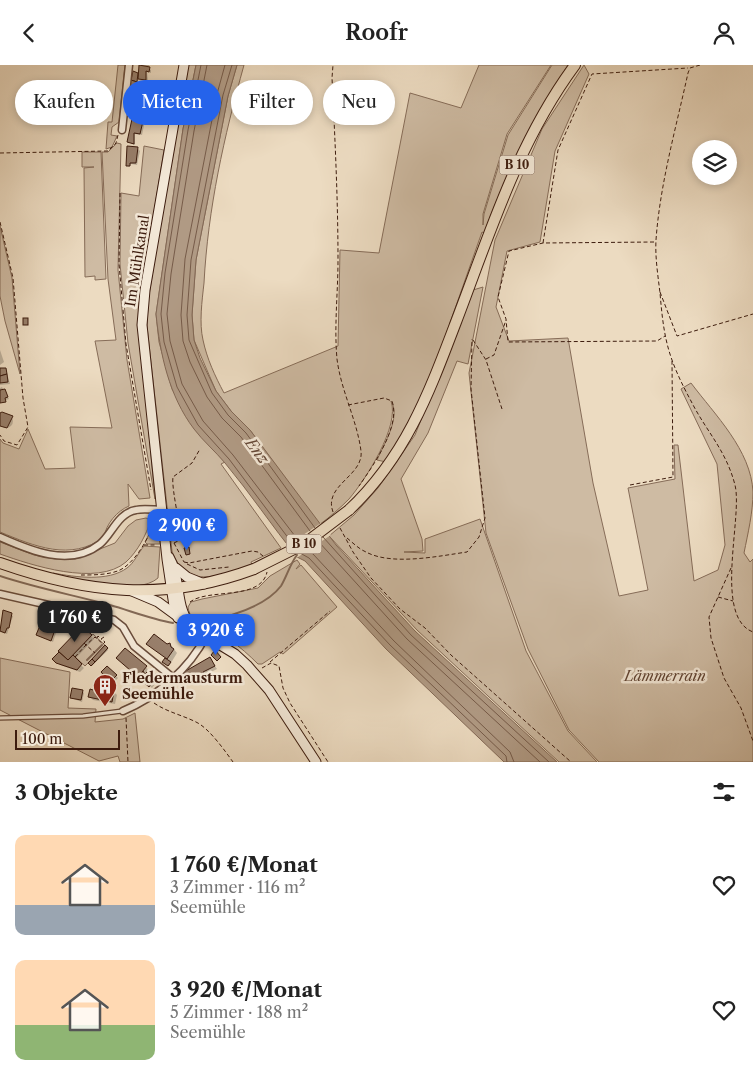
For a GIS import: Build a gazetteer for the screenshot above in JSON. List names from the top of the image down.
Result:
{
  "streets": {
    "main road": ["B 10"],
    "street": ["Im Mühlkanal"]
  },
  "crossings": [
    ["B 10", "Im Mühlkanal"]
  ],
  "water": ["Enz"],
  "parks": ["Lämmerrain"],
  "places": {
    "building": ["Fledermausturm Seemühle"]
  },
  "scale_bar": "100 m",
  "page": {
    "header": "Roofr",
    "chip": [
      "Kaufen",
      "Mieten",
      "Filter",
      "Neu"
    ],
    "price": ["2 900 €", "1 760 €", "3 920 €"],
    "scale": "100 m",
    "heading": "3 Objekte",
    "list": [
      {
        "name": "1 760 €/Monat",
        "note": "3 Zimmer · 116 m² · Seemühle"
      },
      {
        "name": "3 920 €/Monat",
        "note": "5 Zimmer · 188 m² · Seemühle"
      }
    ]
  }
}
